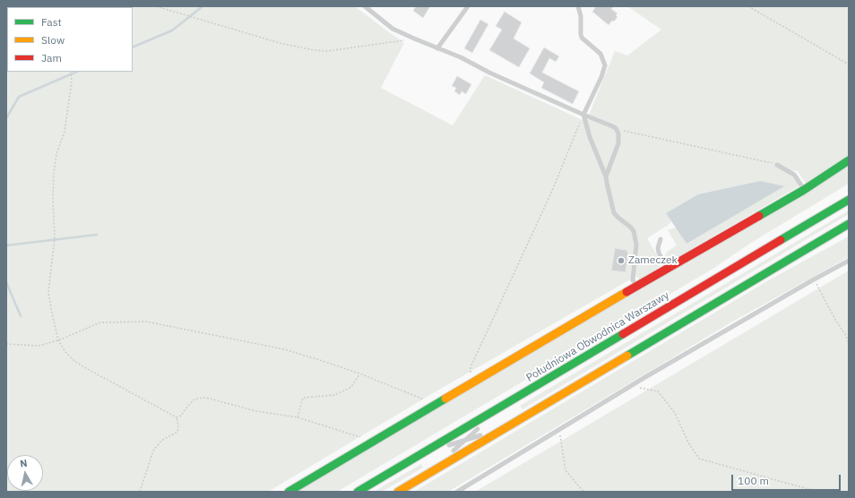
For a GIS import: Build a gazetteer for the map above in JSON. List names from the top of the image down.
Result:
{
  "streets": {
    "main road": ["Południowa Obwodnica Warszawy"]
  },
  "places": ["Zameczek"],
  "legend": ["Fast", "Slow", "Jam"],
  "scale_bar": "100 m",
  "north": "top"
}
